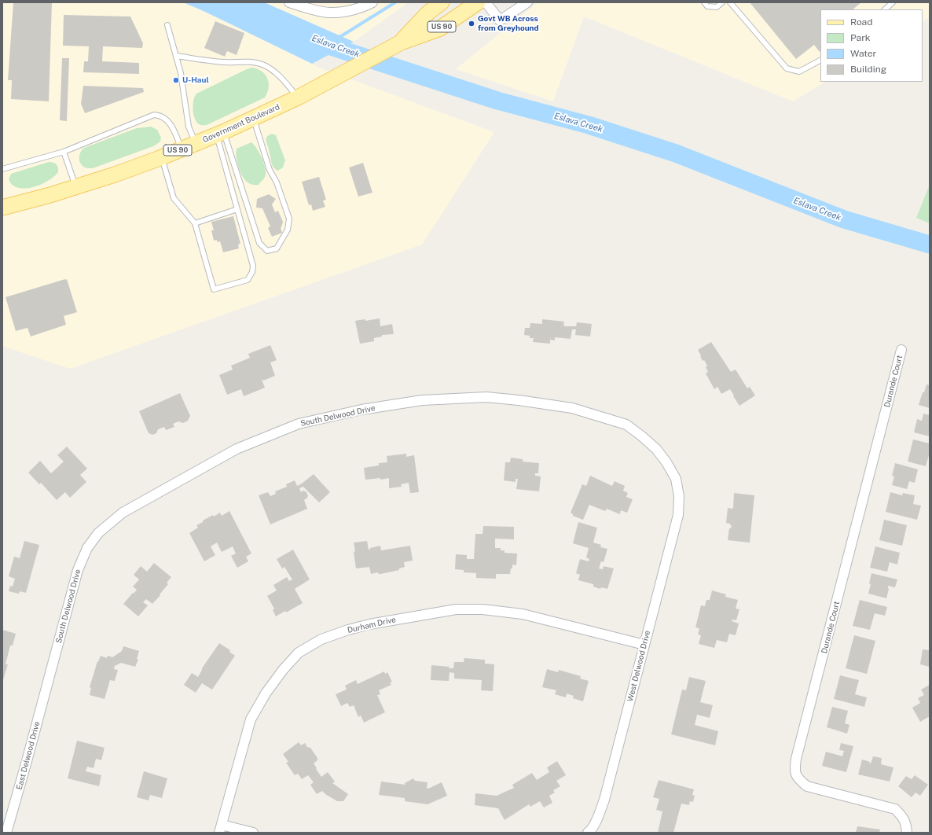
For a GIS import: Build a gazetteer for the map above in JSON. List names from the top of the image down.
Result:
{
  "streets": {
    "main road": ["US 90", "Government Boulevard"],
    "street": [
      "Durande Court",
      "South Delwood Drive",
      "Durham Drive",
      "West Delwood Drive",
      "East Delwood Drive"
    ]
  },
  "crossings": [
    ["South Delwood Drive", "West Delwood Drive"],
    ["South Delwood Drive", "East Delwood Drive"],
    ["Durham Drive", "West Delwood Drive"]
  ],
  "water": ["Eslava Creek"],
  "places": ["Govt WB Across from Greyhound", "U-Haul"],
  "legend": [
    "Road",
    "Park",
    "Water",
    "Building"
  ]
}
